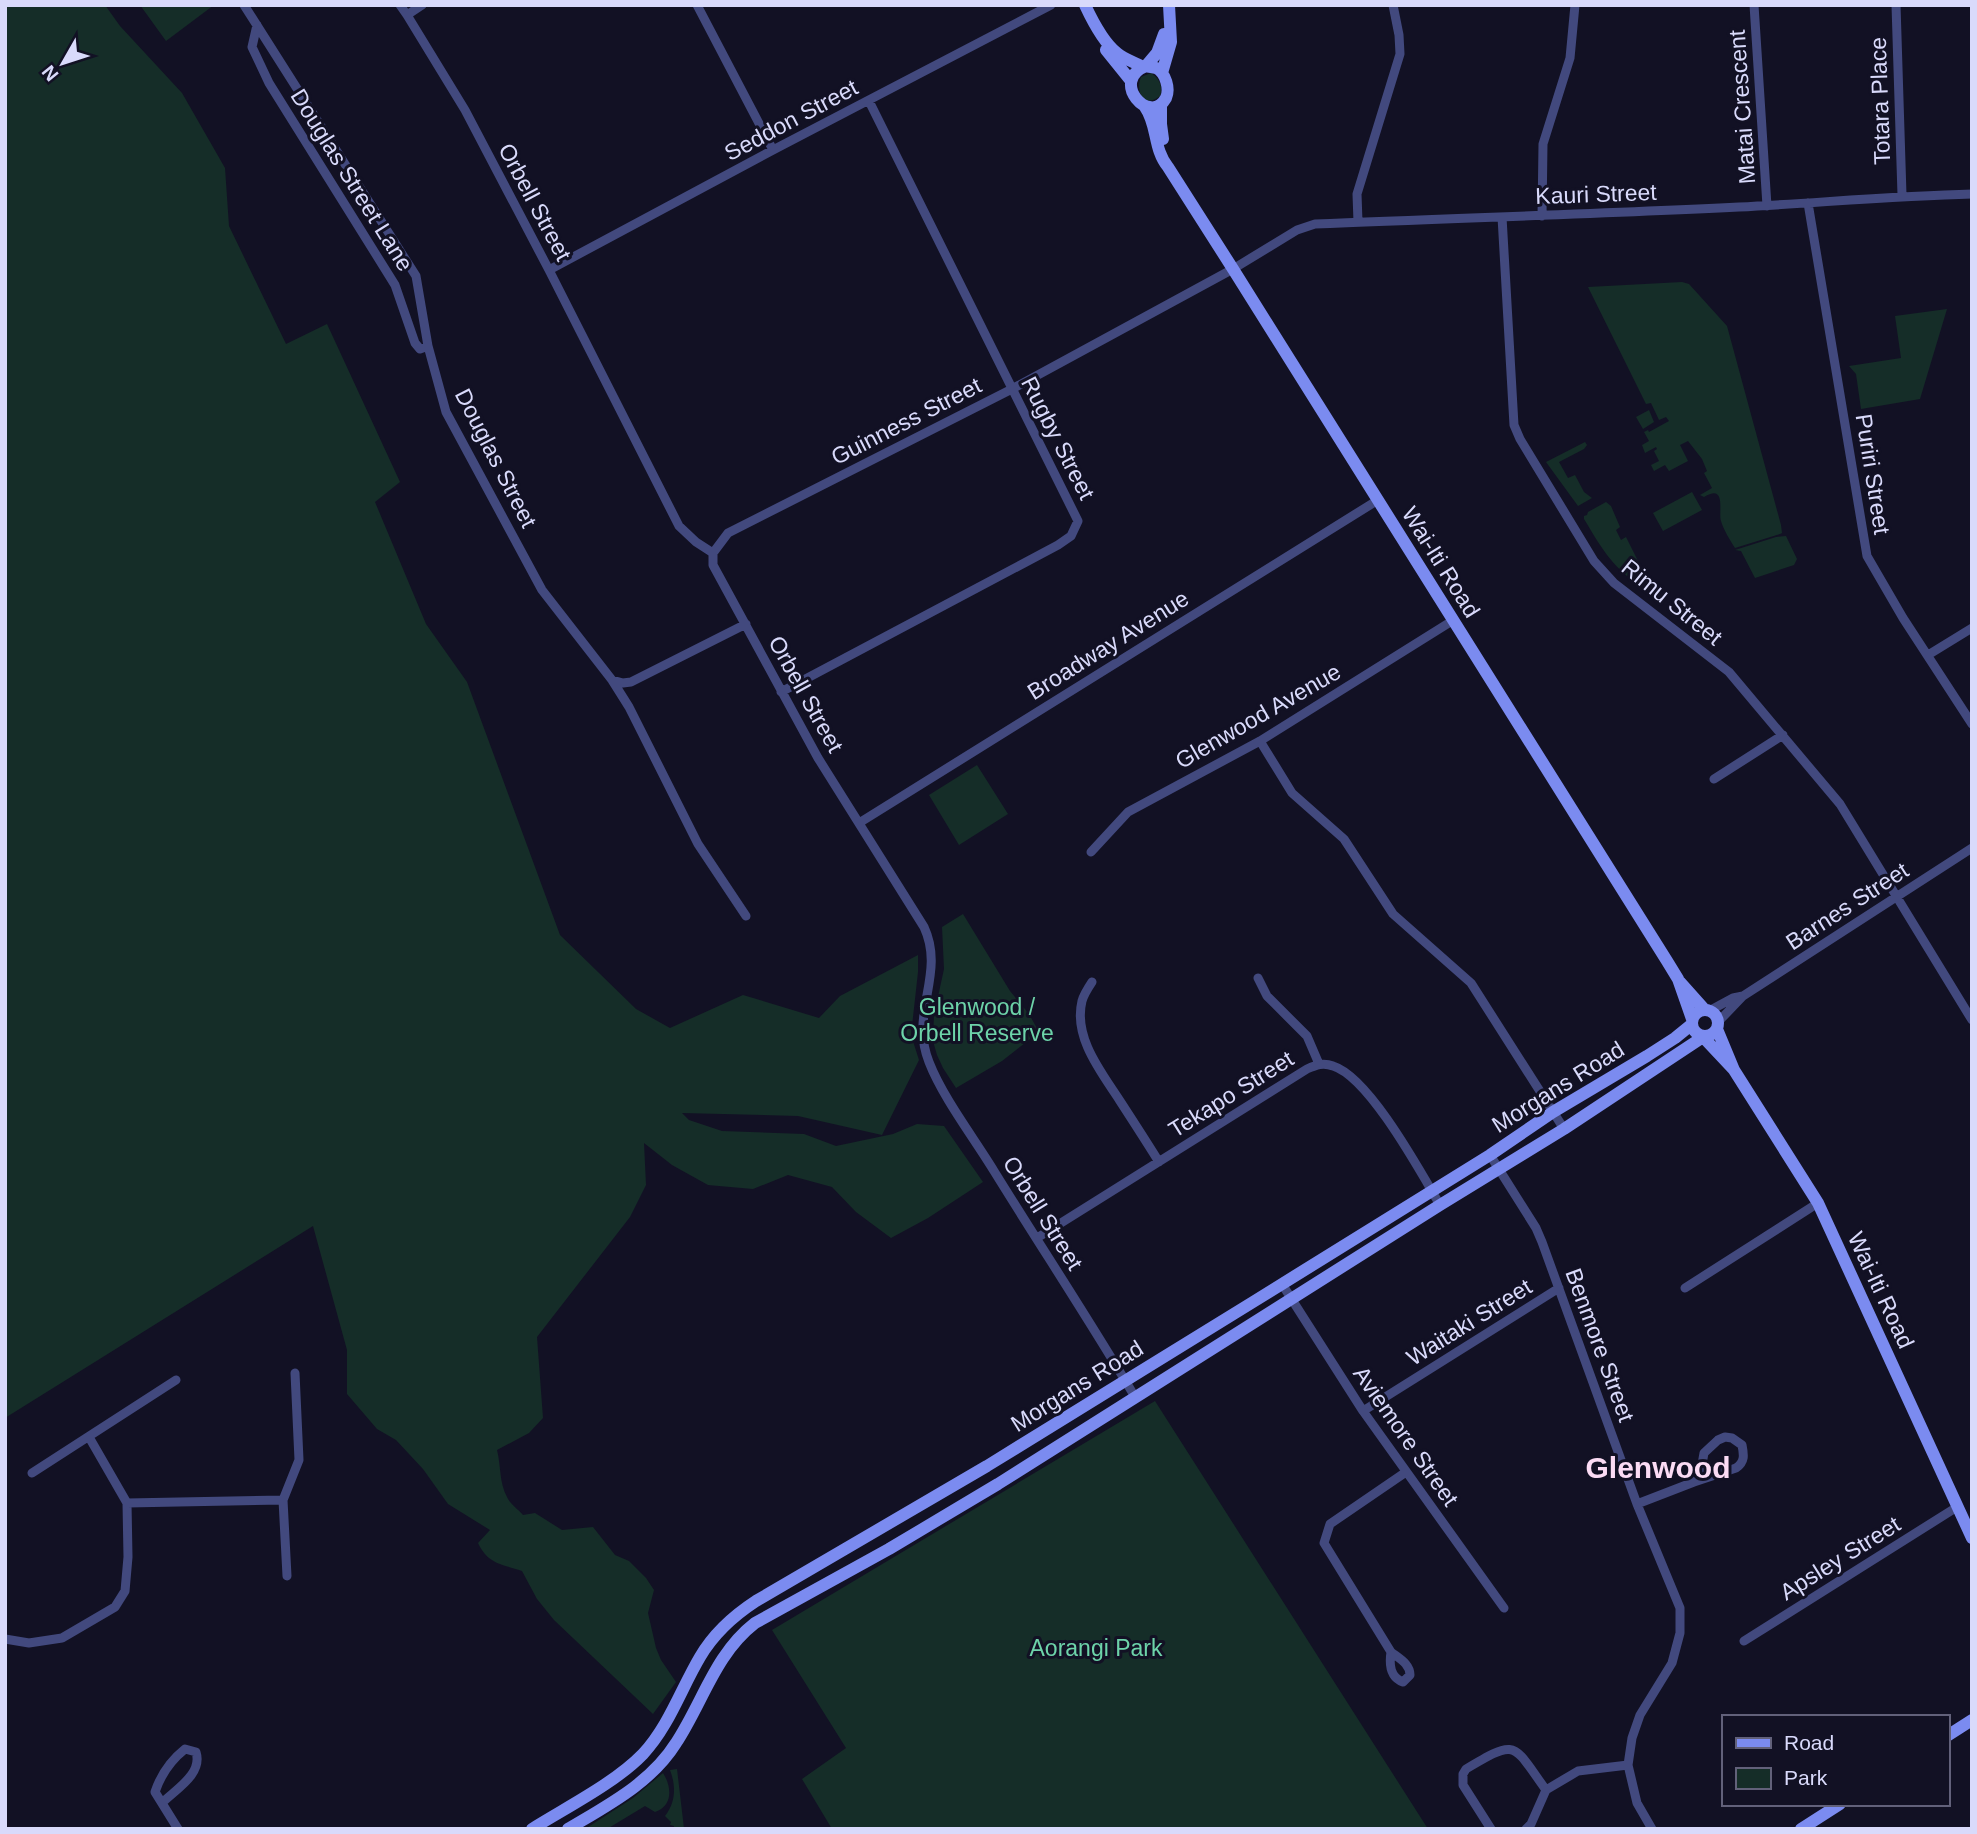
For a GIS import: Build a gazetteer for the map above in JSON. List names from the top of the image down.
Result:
{
  "streets": {
    "street": [
      "Totara Place",
      "Matai Crescent",
      "Seddon Street",
      "Douglas Street Lane",
      "Kauri Street",
      "Orbell Street",
      "Guinness Street",
      "Rugby Street",
      "Douglas Street",
      "Puriri Street",
      "Wai-Iti Road",
      "Rimu Street",
      "Broadway Avenue",
      "Glenwood Avenue",
      "Barnes Street",
      "Morgans Road",
      "Tekapo Street",
      "Waitaki Street",
      "Benmore Street",
      "Aviemore Street",
      "Apsley Street"
    ]
  },
  "crossings": [
    ["Totara Place", "Kauri Street"],
    ["Matai Crescent", "Kauri Street"],
    ["Seddon Street", "Orbell Street"],
    ["Seddon Street", "Rugby Street"],
    ["Douglas Street Lane", "Douglas Street"],
    ["Kauri Street", "Guinness Street"],
    ["Kauri Street", "Puriri Street"],
    ["Kauri Street", "Wai-Iti Road"],
    ["Kauri Street", "Rimu Street"],
    ["Orbell Street", "Guinness Street"],
    ["Orbell Street", "Rugby Street"],
    ["Orbell Street", "Broadway Avenue"],
    ["Orbell Street", "Morgans Road"],
    ["Orbell Street", "Tekapo Street"],
    ["Guinness Street", "Rugby Street"],
    ["Guinness Street", "Wai-Iti Road"],
    ["Wai-Iti Road", "Broadway Avenue"],
    ["Wai-Iti Road", "Glenwood Avenue"],
    ["Wai-Iti Road", "Barnes Street"],
    ["Wai-Iti Road", "Morgans Road"],
    ["Wai-Iti Road", "Apsley Street"],
    ["Rimu Street", "Barnes Street"],
    ["Barnes Street", "Morgans Road"],
    ["Morgans Road", "Tekapo Street"],
    ["Morgans Road", "Benmore Street"],
    ["Morgans Road", "Aviemore Street"],
    ["Waitaki Street", "Benmore Street"],
    ["Waitaki Street", "Aviemore Street"]
  ],
  "districts": ["Glenwood"],
  "parks": ["Glenwood / Orbell Reserve", "Aorangi Park"],
  "legend": ["Road", "Park"],
  "north": "bottom left"
}
